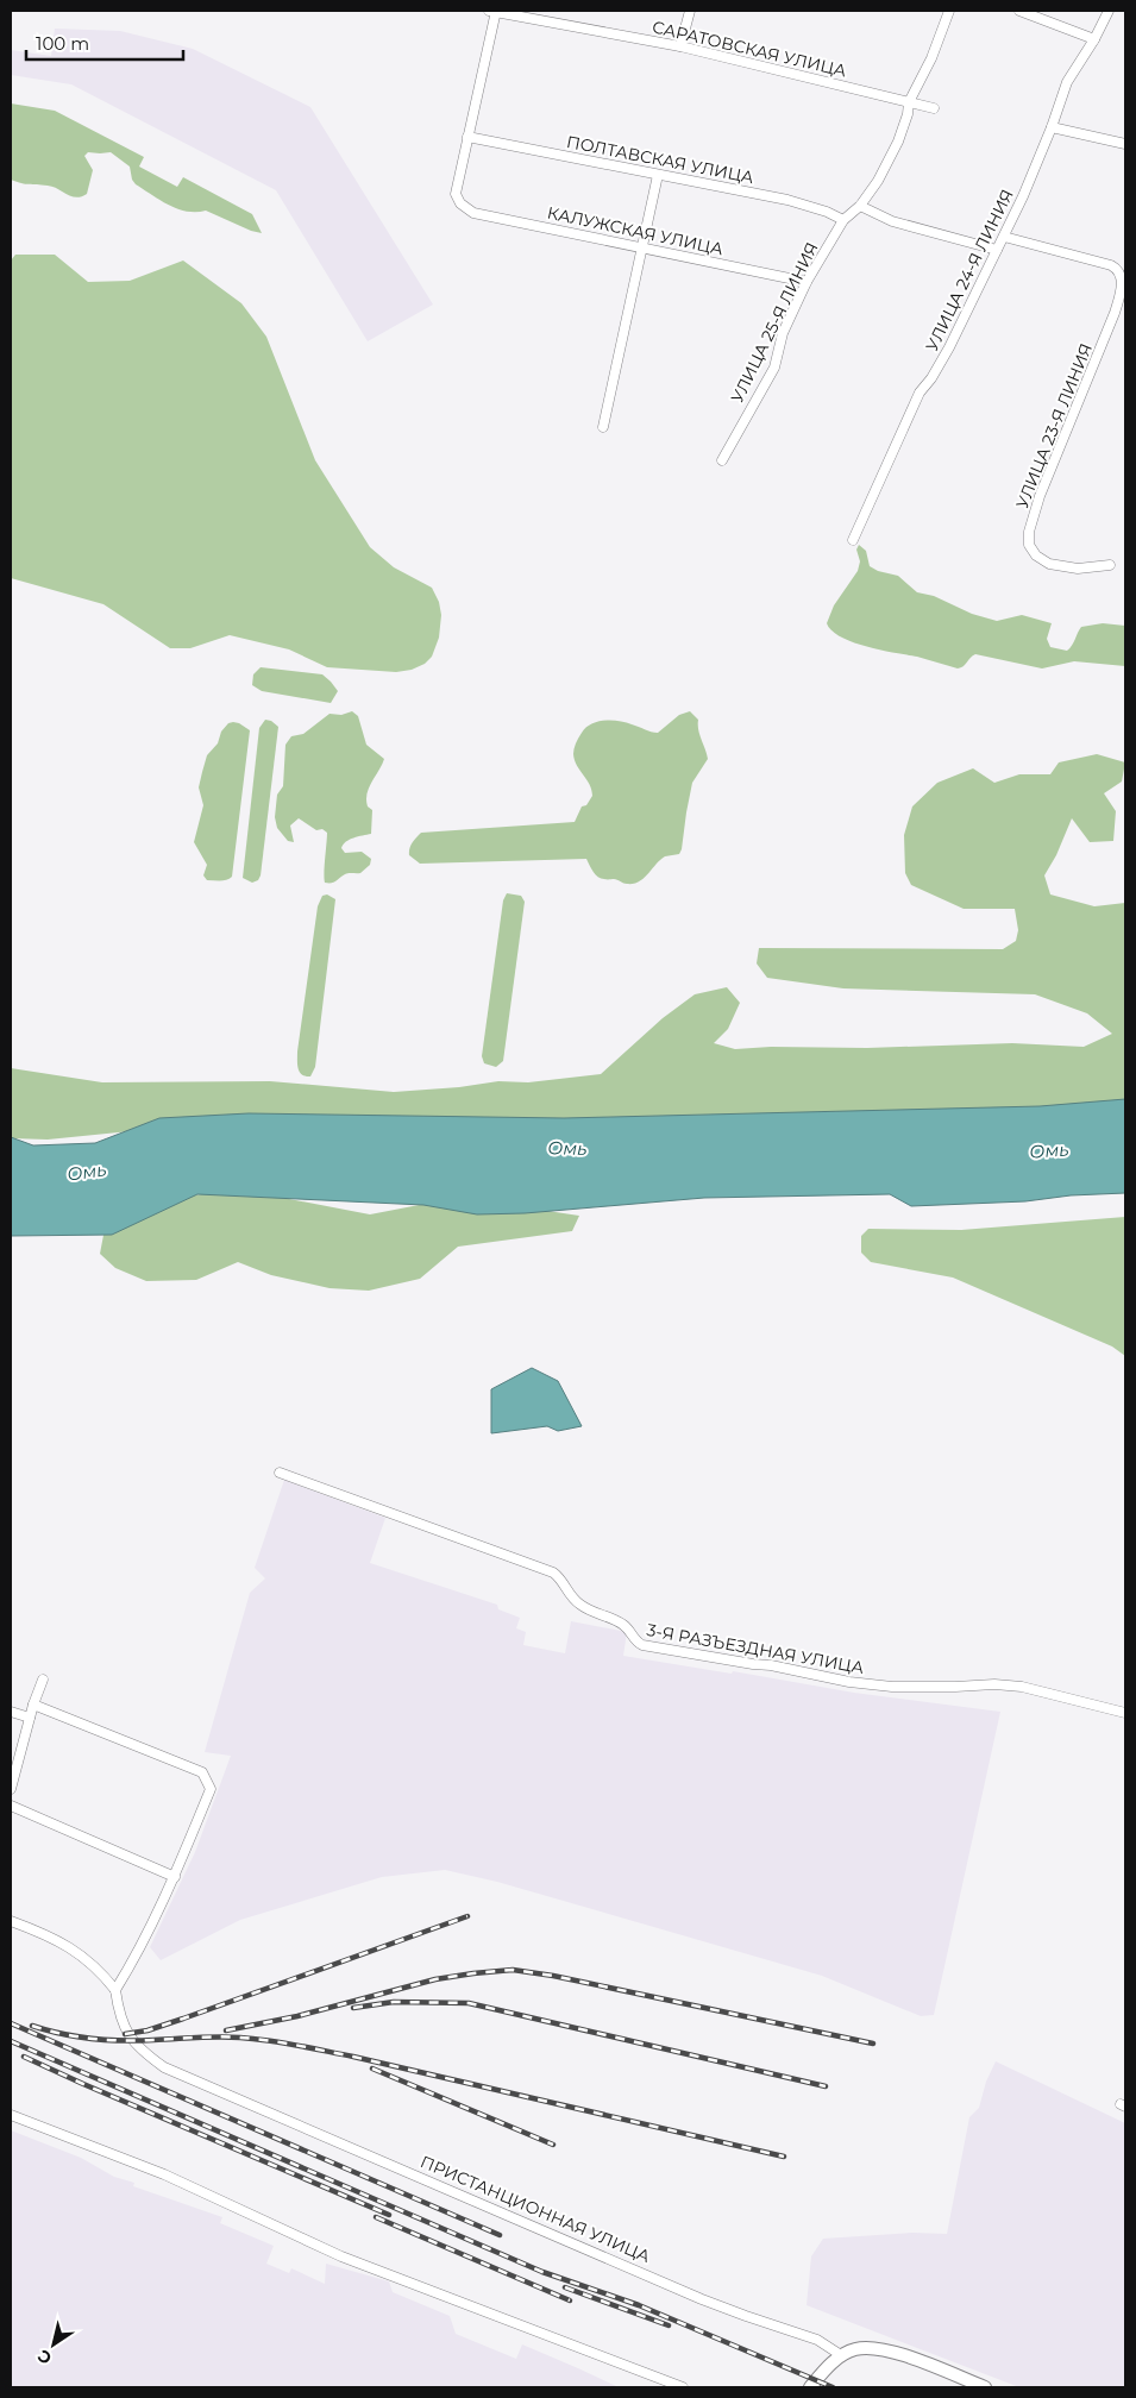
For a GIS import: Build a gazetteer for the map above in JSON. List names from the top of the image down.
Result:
{
  "streets": {
    "street": [
      "САРАТОВСКАЯ УЛИЦА",
      "ПОЛТАВСКАЯ УЛИЦА",
      "КАЛУЖСКАЯ УЛИЦА",
      "УЛИЦА 24-Я ЛИНИЯ",
      "УЛИЦА 25-Я ЛИНИЯ",
      "УЛИЦА 23-Я ЛИНИЯ",
      "3-Я РАЗЪЕЗДНАЯ УЛИЦА",
      "ПРИСТАНЦИОННАЯ УЛИЦА"
    ]
  },
  "crossings": [
    ["САРАТОВСКАЯ УЛИЦА", "УЛИЦА 25-Я ЛИНИЯ"],
    ["ПОЛТАВСКАЯ УЛИЦА", "КАЛУЖСКАЯ УЛИЦА"],
    ["ПОЛТАВСКАЯ УЛИЦА", "УЛИЦА 25-Я ЛИНИЯ"],
    ["КАЛУЖСКАЯ УЛИЦА", "УЛИЦА 25-Я ЛИНИЯ"],
    ["УЛИЦА 24-Я ЛИНИЯ", "УЛИЦА 23-Я ЛИНИЯ"]
  ],
  "water": ["Омь"],
  "scale_bar": "100 m",
  "north": "bottom left"
}
